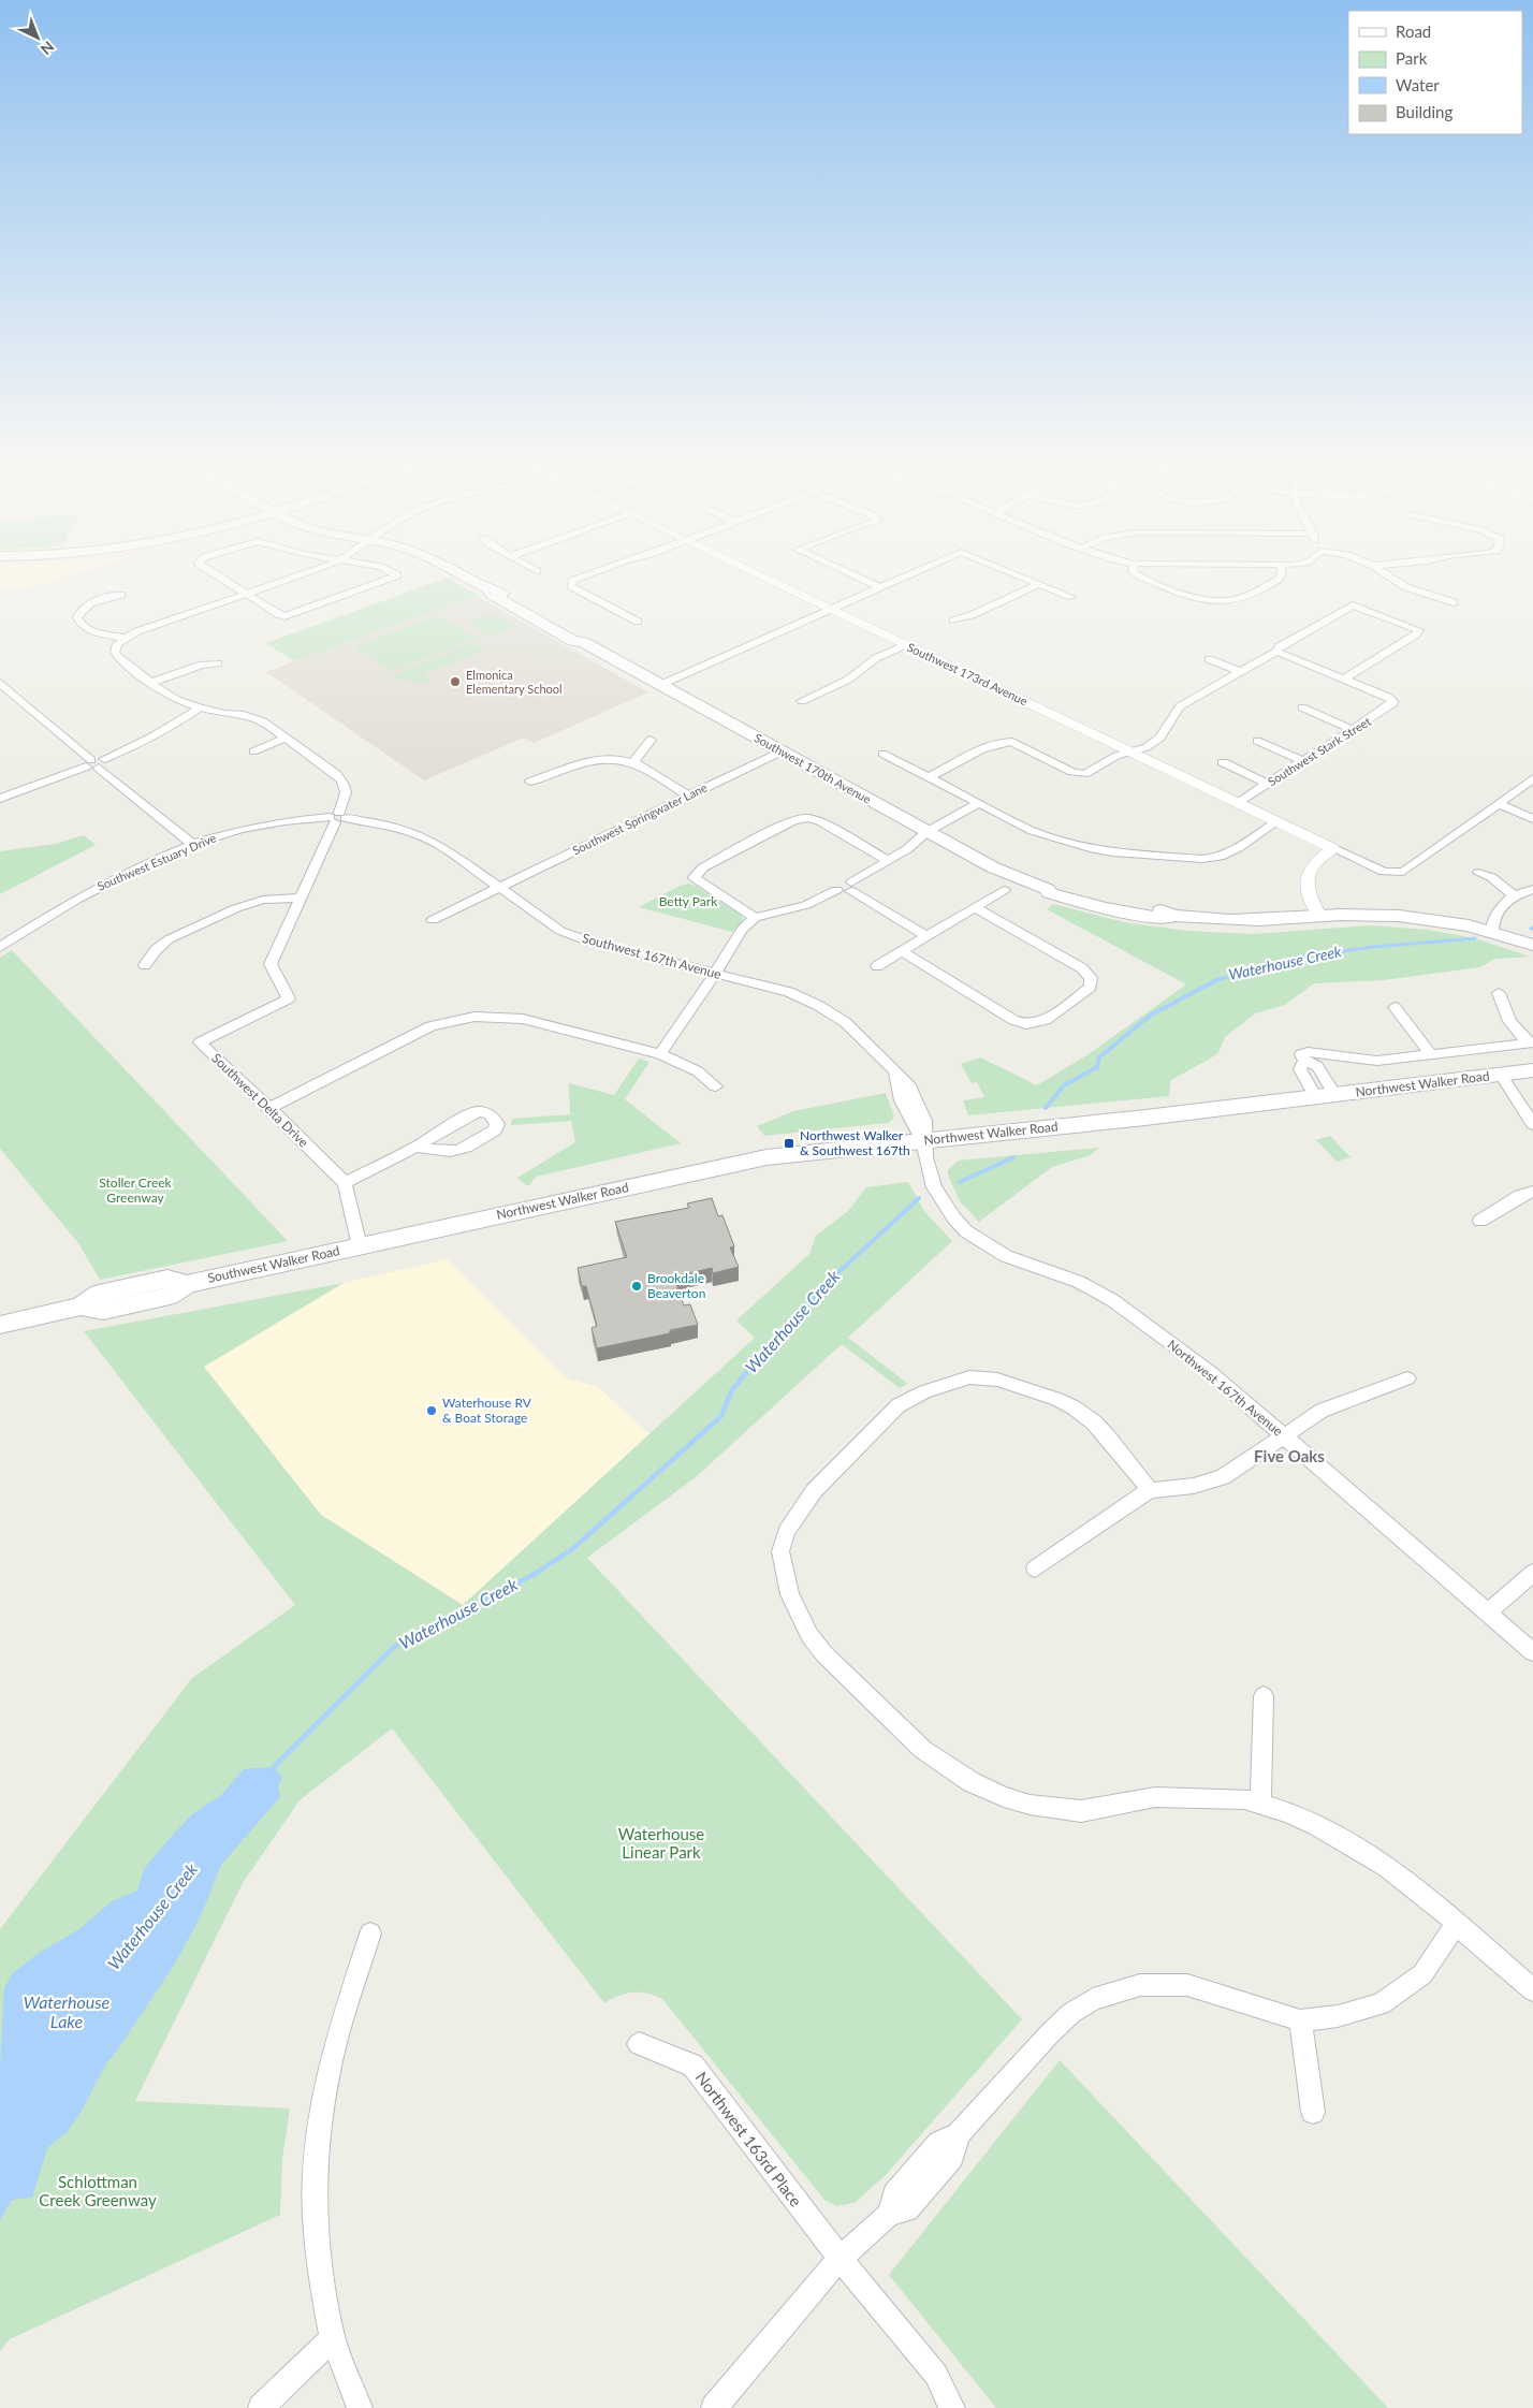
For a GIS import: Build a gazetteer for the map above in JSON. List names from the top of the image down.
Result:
{
  "streets": {
    "main road": ["Southwest 170th Avenue", "Northwest Walker Road", "Southwest Walker Road"],
    "street": [
      "Southwest 173rd Avenue",
      "Southwest Stark Street",
      "Southwest Springwater Lane",
      "Southwest Estuary Drive",
      "Southwest 167th Avenue",
      "Southwest Delta Drive",
      "Northwest 167th Avenue",
      "Northwest 163rd Place"
    ]
  },
  "crossings": [
    ["Southwest 173rd Avenue", "Southwest Stark Street"],
    ["Southwest 170th Avenue", "Southwest Springwater Lane"],
    ["Southwest Springwater Lane", "Southwest 167th Avenue"],
    ["Southwest Estuary Drive", "Southwest 167th Avenue"],
    ["Southwest Estuary Drive", "Southwest Delta Drive"],
    ["Southwest 167th Avenue", "Northwest Walker Road"],
    ["Southwest 167th Avenue", "Southwest Delta Drive"],
    ["Southwest 167th Avenue", "Northwest 167th Avenue"],
    ["Northwest Walker Road", "Southwest Walker Road"],
    ["Northwest Walker Road", "Northwest 167th Avenue"]
  ],
  "districts": ["Five Oaks"],
  "water": ["Waterhouse Creek", "Waterhouse Lake"],
  "parks": [
    "Betty Park",
    "Stoller Creek Greenway",
    "Waterhouse Linear Park",
    "Schlottman Creek Greenway"
  ],
  "places": {
    "other": ["Elmonica Elementary School", "Brookdale Beaverton", "Waterhouse RV & Boat Storage"],
    "transit": ["Northwest Walker & Southwest 167th"]
  },
  "legend": [
    "Road",
    "Park",
    "Water",
    "Building"
  ],
  "north": "bottom right"
}
